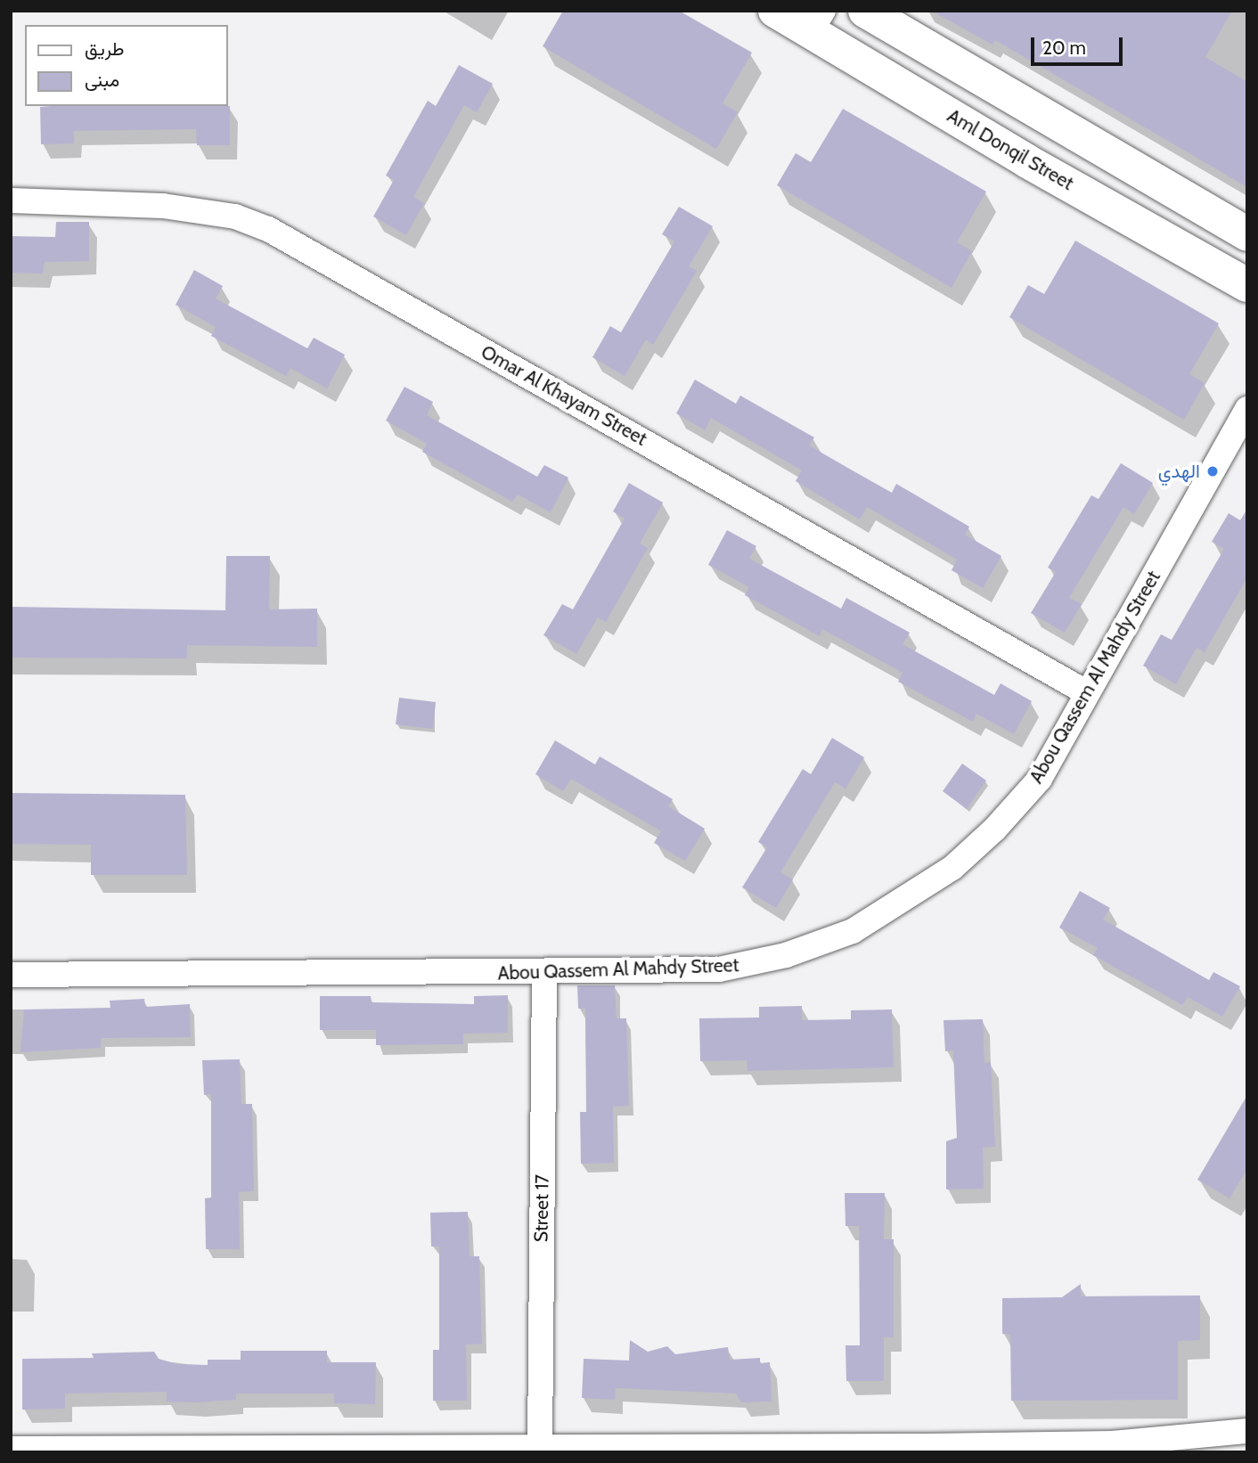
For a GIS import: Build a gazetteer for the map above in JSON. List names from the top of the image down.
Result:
{
  "streets": {
    "street": [
      "Aml Donqil Street",
      "Omar Al Khayam Street",
      "Abou Qassem Al Mahdy Street",
      "Street 17"
    ]
  },
  "crossings": [
    ["Omar Al Khayam Street", "Abou Qassem Al Mahdy Street"],
    ["Abou Qassem Al Mahdy Street", "Street 17"]
  ],
  "places": ["الهدي"],
  "legend": ["طريق", "مبنى"],
  "scale_bar": "20 m"
}
